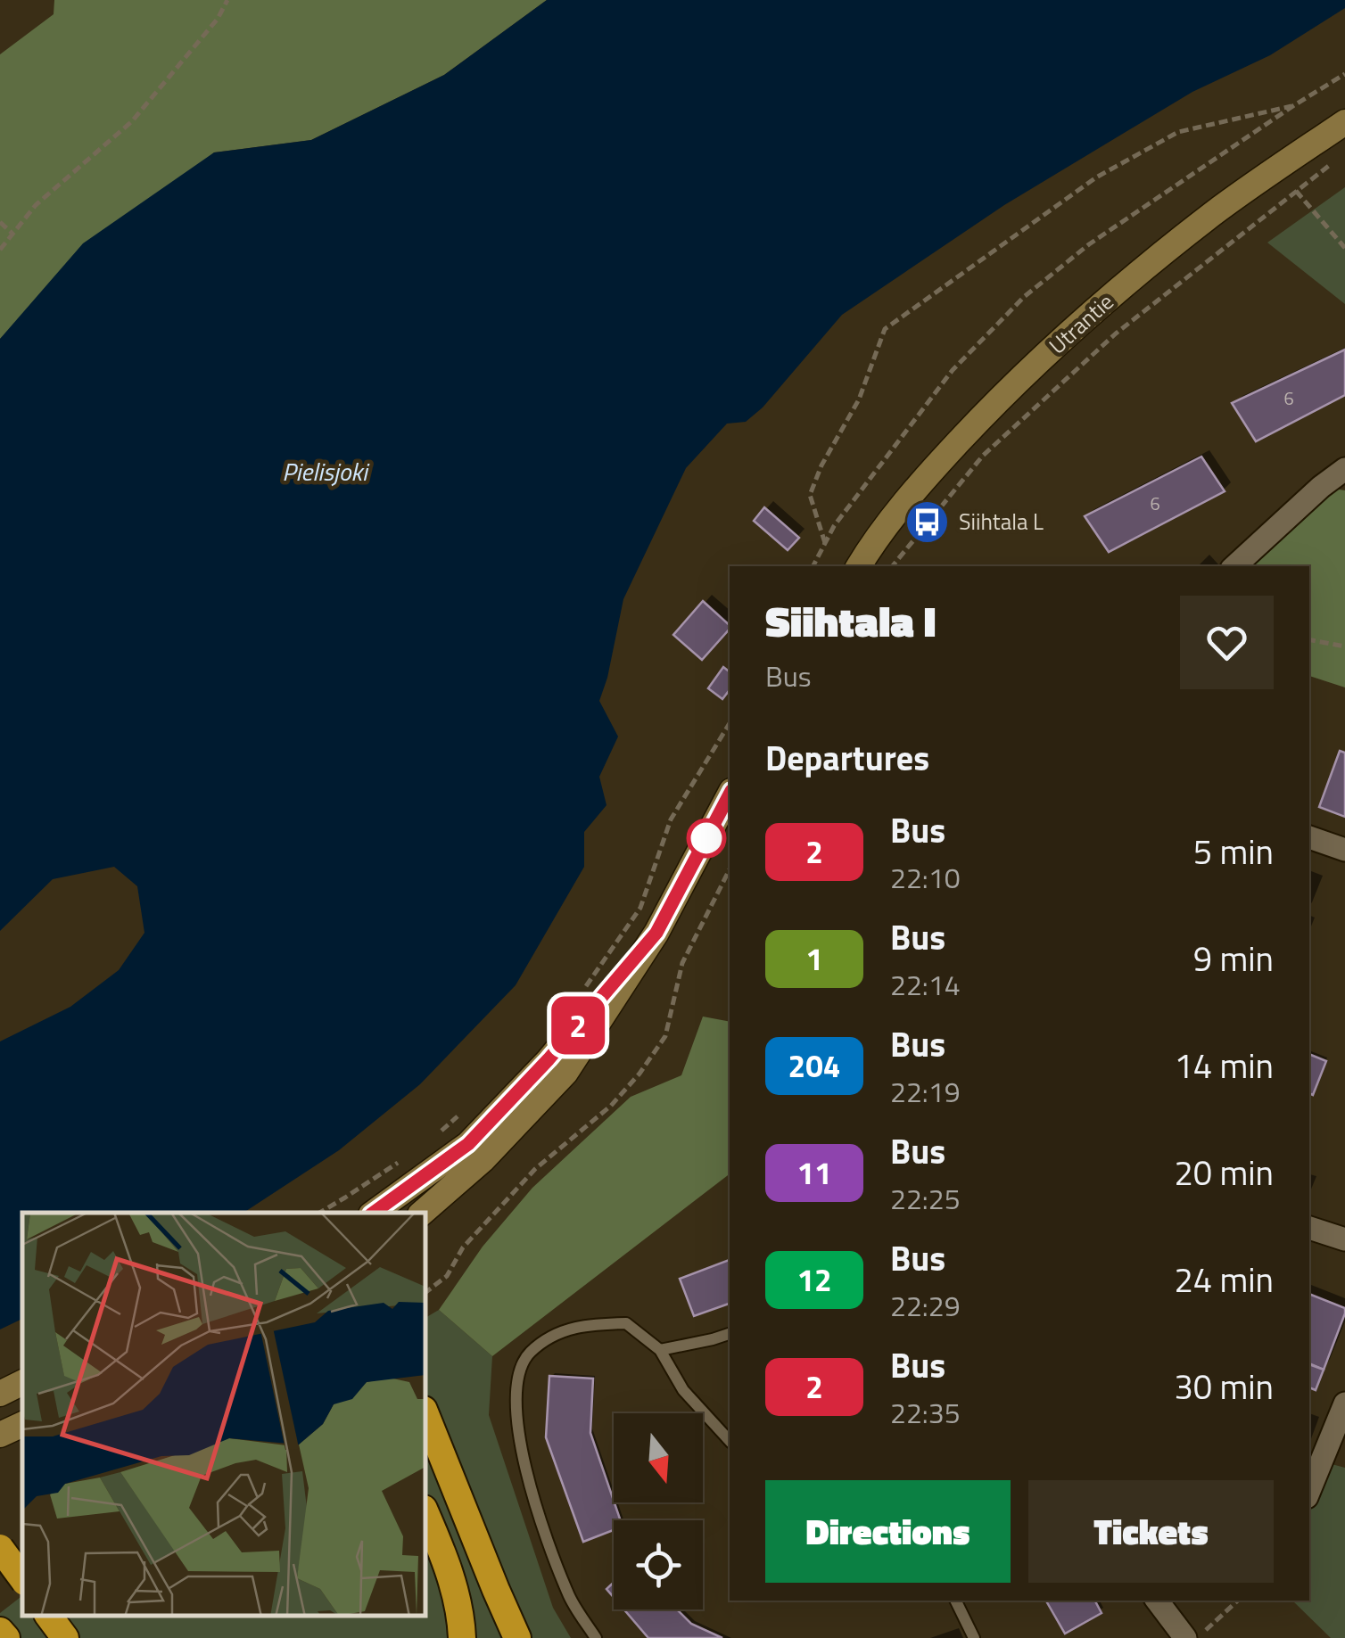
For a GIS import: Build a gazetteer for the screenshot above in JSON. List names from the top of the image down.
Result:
{
  "streets": {
    "main road": ["Utrantie"]
  },
  "water": ["Pielisjoki"],
  "places": {
    "bus stop": ["Siihtala L"]
  },
  "lines": ["bus line 2"],
  "house_numbers": ["6", "6"],
  "north": "bottom",
  "page": {
    "on_map": "2",
    "heading": [
      ["Siihtala I", "Bus"],
      "Departures"
    ],
    "list": [
      {
        "mark": "2",
        "name": "Bus",
        "note": "22:10",
        "value": "5 min"
      },
      {
        "mark": "1",
        "name": "Bus",
        "note": "22:14",
        "value": "9 min"
      },
      {
        "mark": "204",
        "name": "Bus",
        "note": "22:19",
        "value": "14 min"
      },
      {
        "mark": "11",
        "name": "Bus",
        "note": "22:25",
        "value": "20 min"
      },
      {
        "mark": "12",
        "name": "Bus",
        "note": "22:29",
        "value": "24 min"
      },
      {
        "mark": "2",
        "name": "Bus",
        "note": "22:35",
        "value": "30 min"
      }
    ],
    "buttons": ["Directions", "Tickets"]
  }
}
